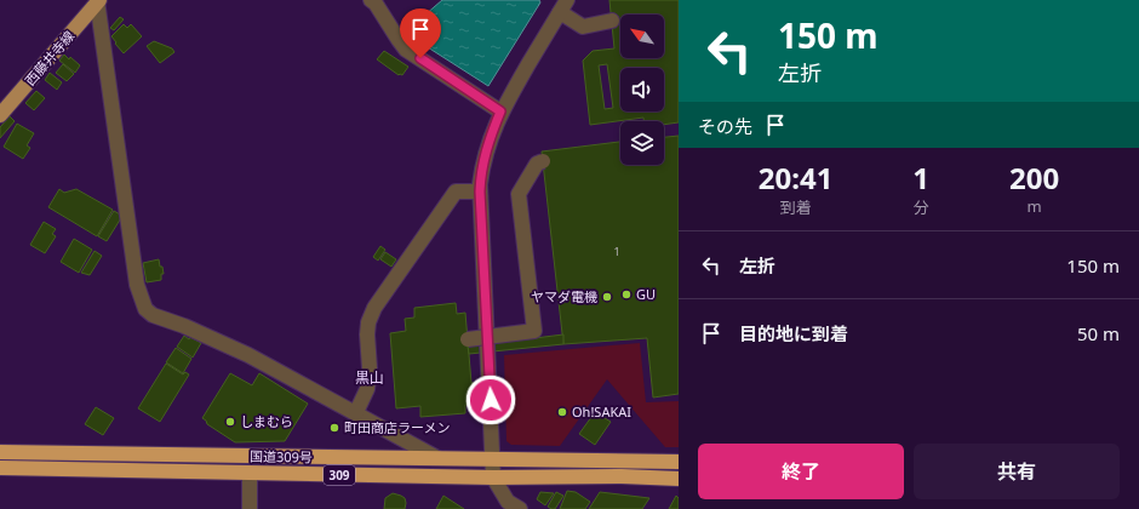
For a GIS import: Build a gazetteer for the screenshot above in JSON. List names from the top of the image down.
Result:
{
  "streets": {
    "highway": ["国道309号", "309"],
    "main road": ["西藤井寺線"]
  },
  "districts": ["黒山"],
  "places": [
    "GU",
    "ヤマダ電機",
    "Oh!SAKAI",
    "しまむら",
    "町田商店ラーメン"
  ],
  "house_numbers": ["1"],
  "north": "top left",
  "page": {
    "turn": ["150 m", "左折"],
    "then": "その先",
    "eta": [
      "20:41",
      "到着",
      "1",
      "分",
      "200",
      "m"
    ],
    "list": [
      {
        "name": "左折",
        "value": "150 m"
      },
      {
        "name": "目的地に到着",
        "value": "50 m"
      }
    ],
    "buttons": ["終了", "共有"]
  }
}
